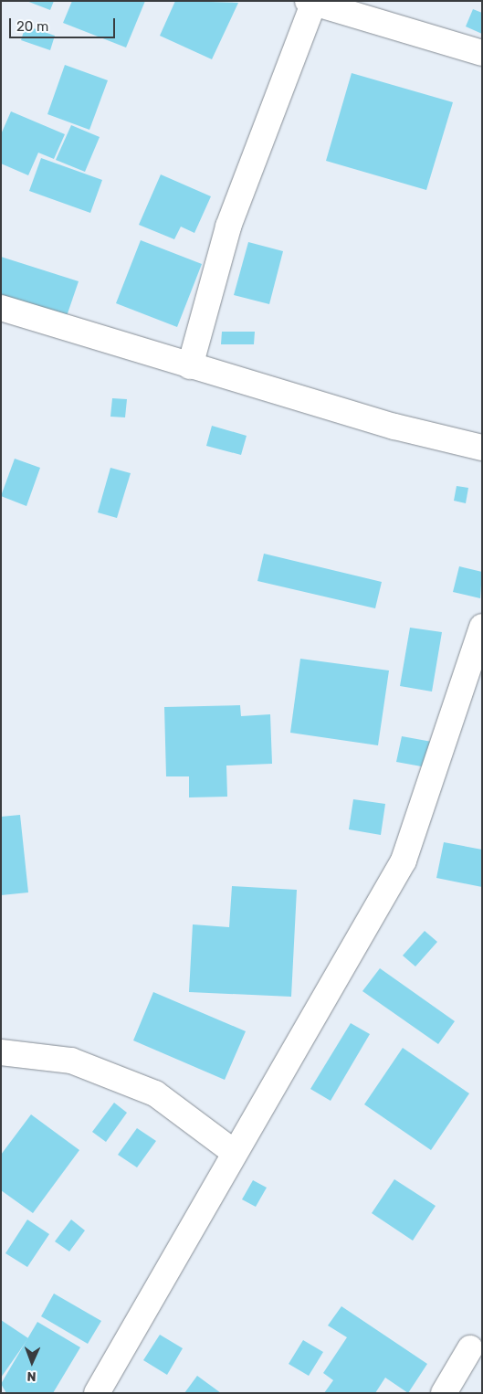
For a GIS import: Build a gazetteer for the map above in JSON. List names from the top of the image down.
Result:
{
  "scale_bar": "20 m",
  "north": "bottom"
}
